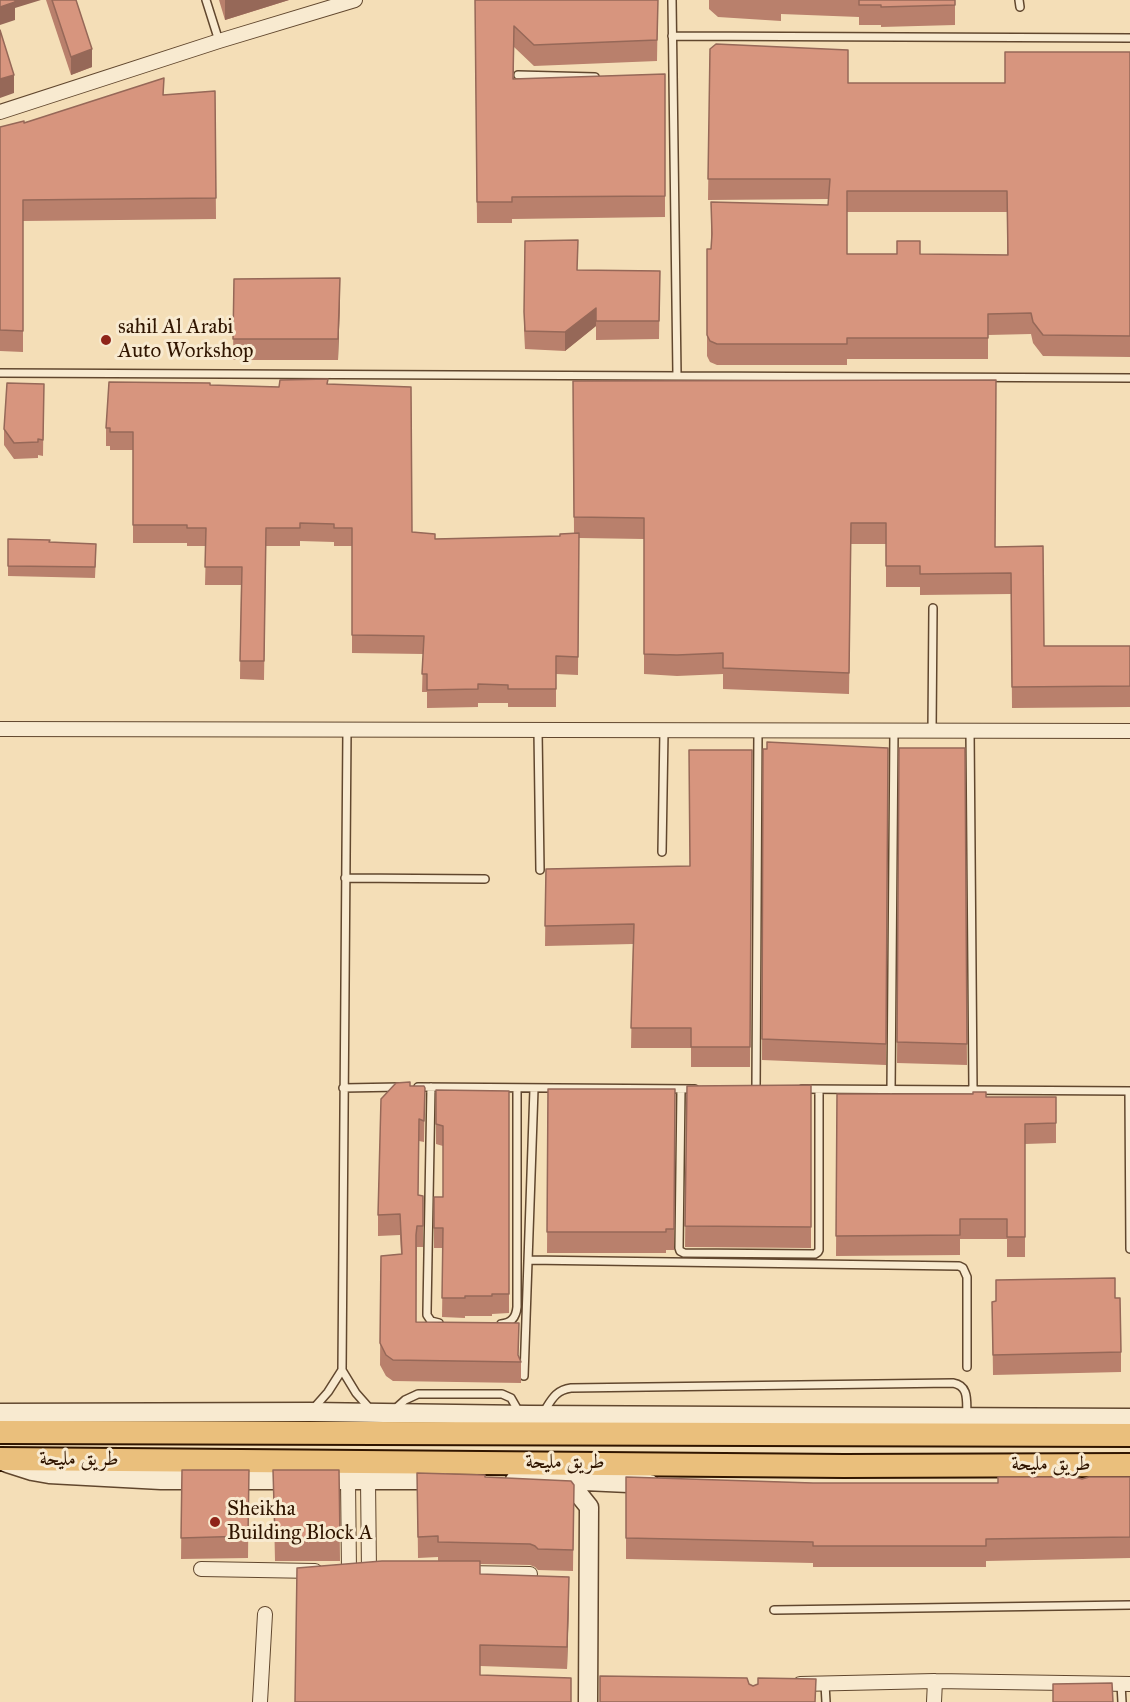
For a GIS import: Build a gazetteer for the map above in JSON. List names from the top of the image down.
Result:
{
  "streets": {
    "main road": ["طريق مليحة"]
  },
  "places": ["sahil Al Arabi Auto Workshop", "Sheikha Building Block A"]
}
